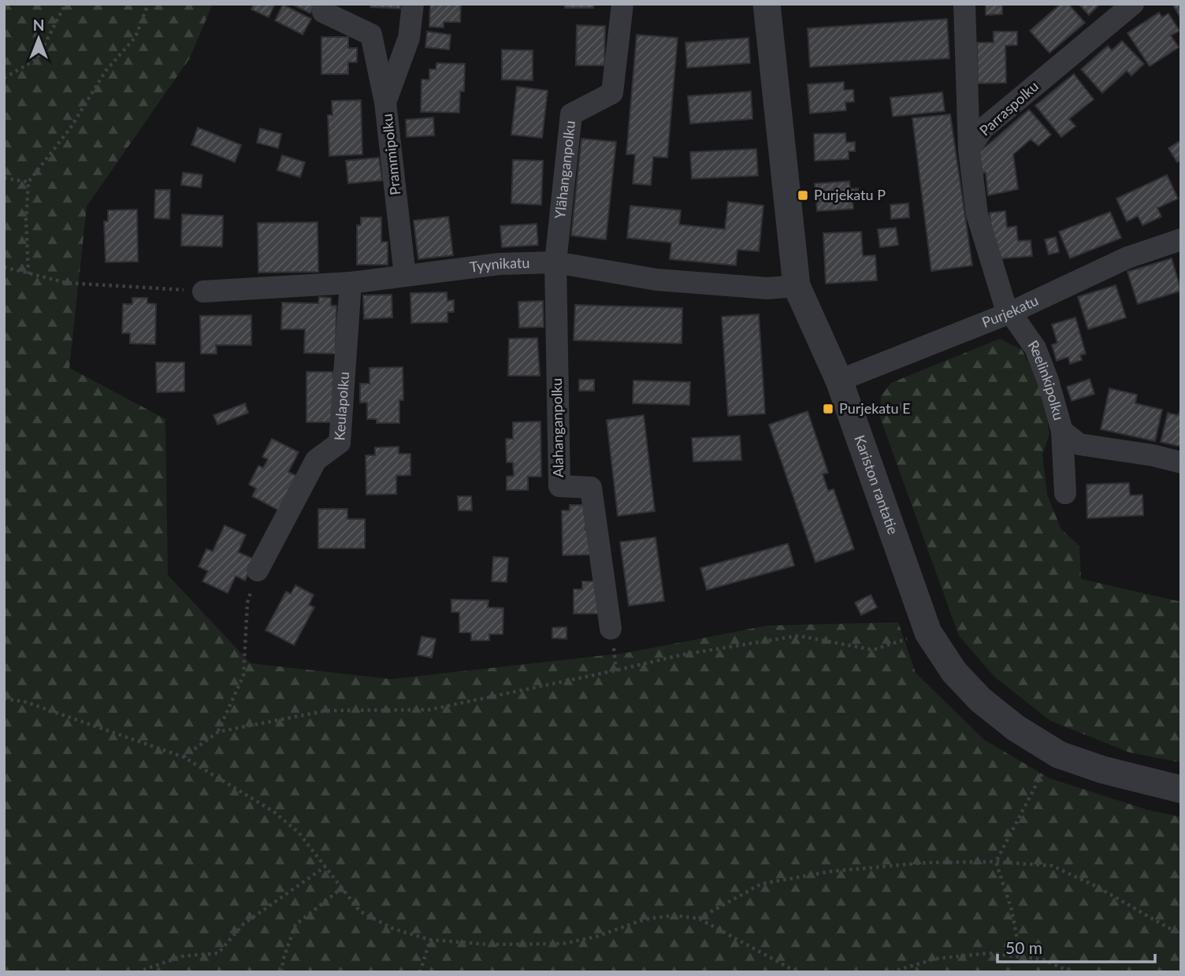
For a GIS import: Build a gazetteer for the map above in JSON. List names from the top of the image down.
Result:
{
  "streets": {
    "street": [
      "Parraspolku",
      "Prammipolku",
      "Ylähanganpolku",
      "Tyynikatu",
      "Purjekatu",
      "Reelinkipolku",
      "Keulapolku",
      "Alahanganpolku",
      "Kariston rantatie"
    ]
  },
  "crossings": [
    ["Prammipolku", "Tyynikatu"],
    ["Ylähanganpolku", "Tyynikatu"],
    ["Ylähanganpolku", "Alahanganpolku"],
    ["Tyynikatu", "Keulapolku"],
    ["Tyynikatu", "Alahanganpolku"],
    ["Tyynikatu", "Kariston rantatie"],
    ["Purjekatu", "Reelinkipolku"],
    ["Purjekatu", "Kariston rantatie"]
  ],
  "places": {
    "transit": ["Purjekatu P", "Purjekatu E"]
  },
  "scale_bar": "50 m",
  "north": "top"
}
